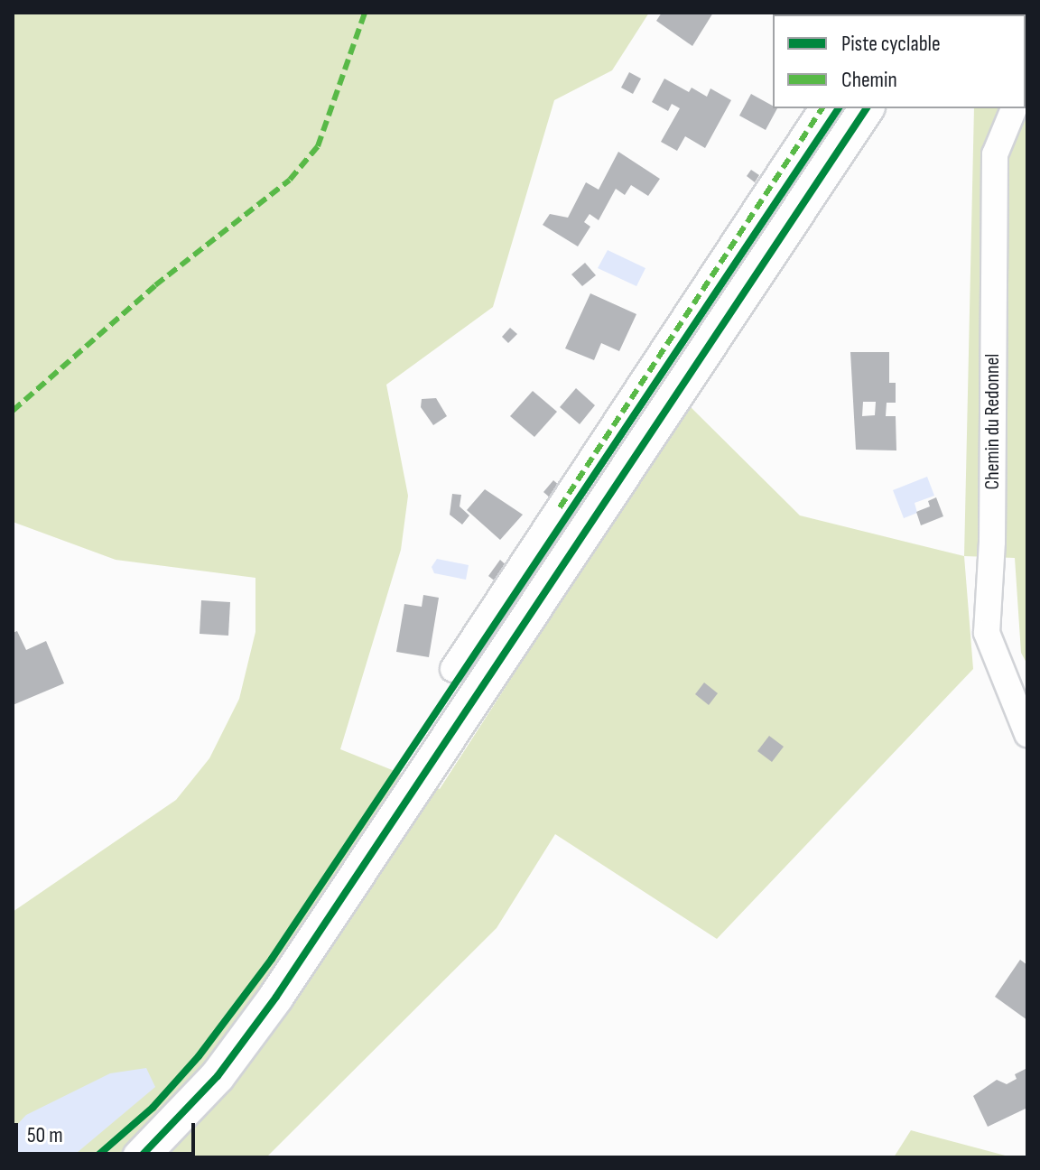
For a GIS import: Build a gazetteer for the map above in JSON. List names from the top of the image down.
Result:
{
  "streets": {
    "street": ["Chemin du Redonnel"]
  },
  "legend": ["Piste cyclable", "Chemin"],
  "scale_bar": "50 m"
}
